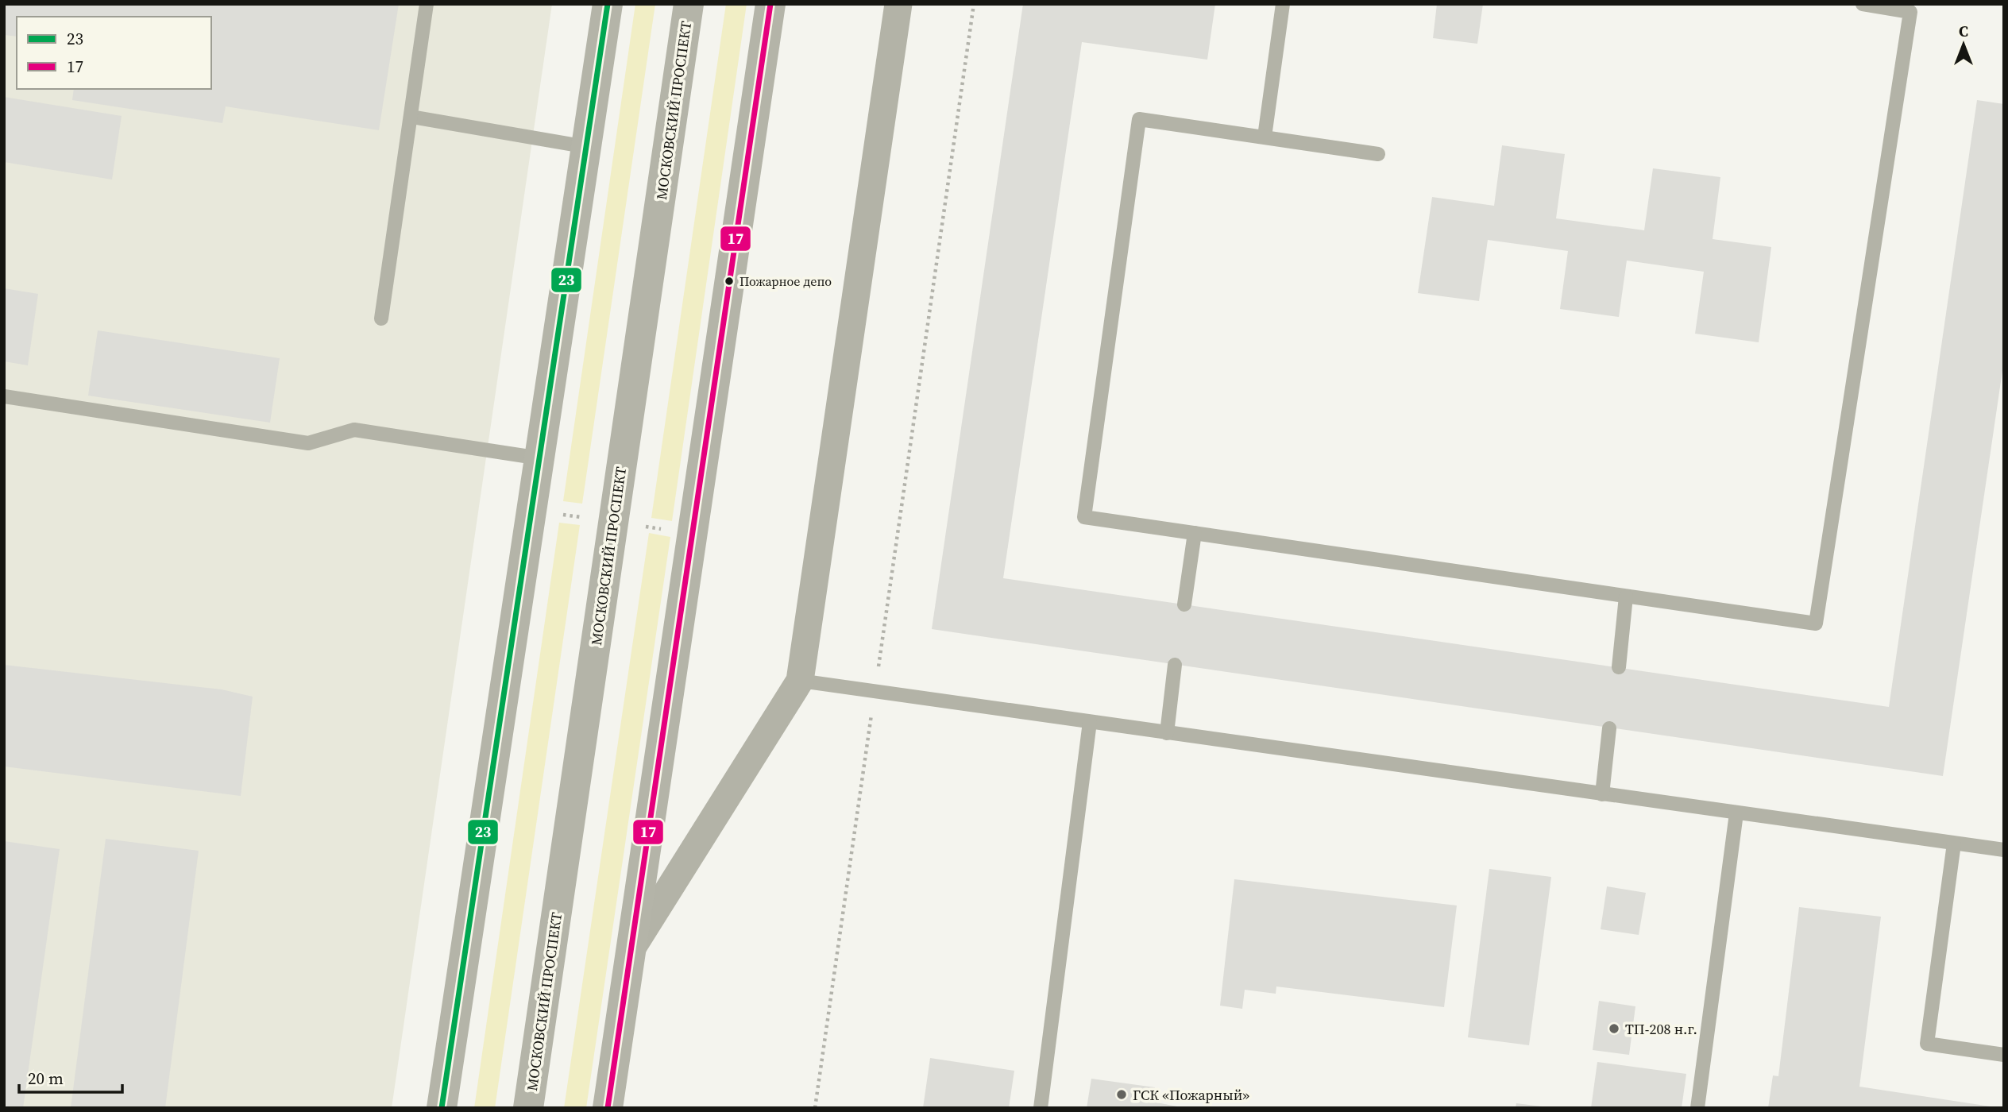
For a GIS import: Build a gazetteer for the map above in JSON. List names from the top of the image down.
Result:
{
  "streets": {
    "main road": ["МОСКОВСКИЙ ПРОСПЕКТ"]
  },
  "places": ["Пожарное депо", "ТП-208 н.г.", "ГСК «Пожарный»"],
  "lines": ["transit line 23", "transit line 17"],
  "legend": ["23", "17"],
  "scale_bar": "20 m",
  "north": "top"
}
